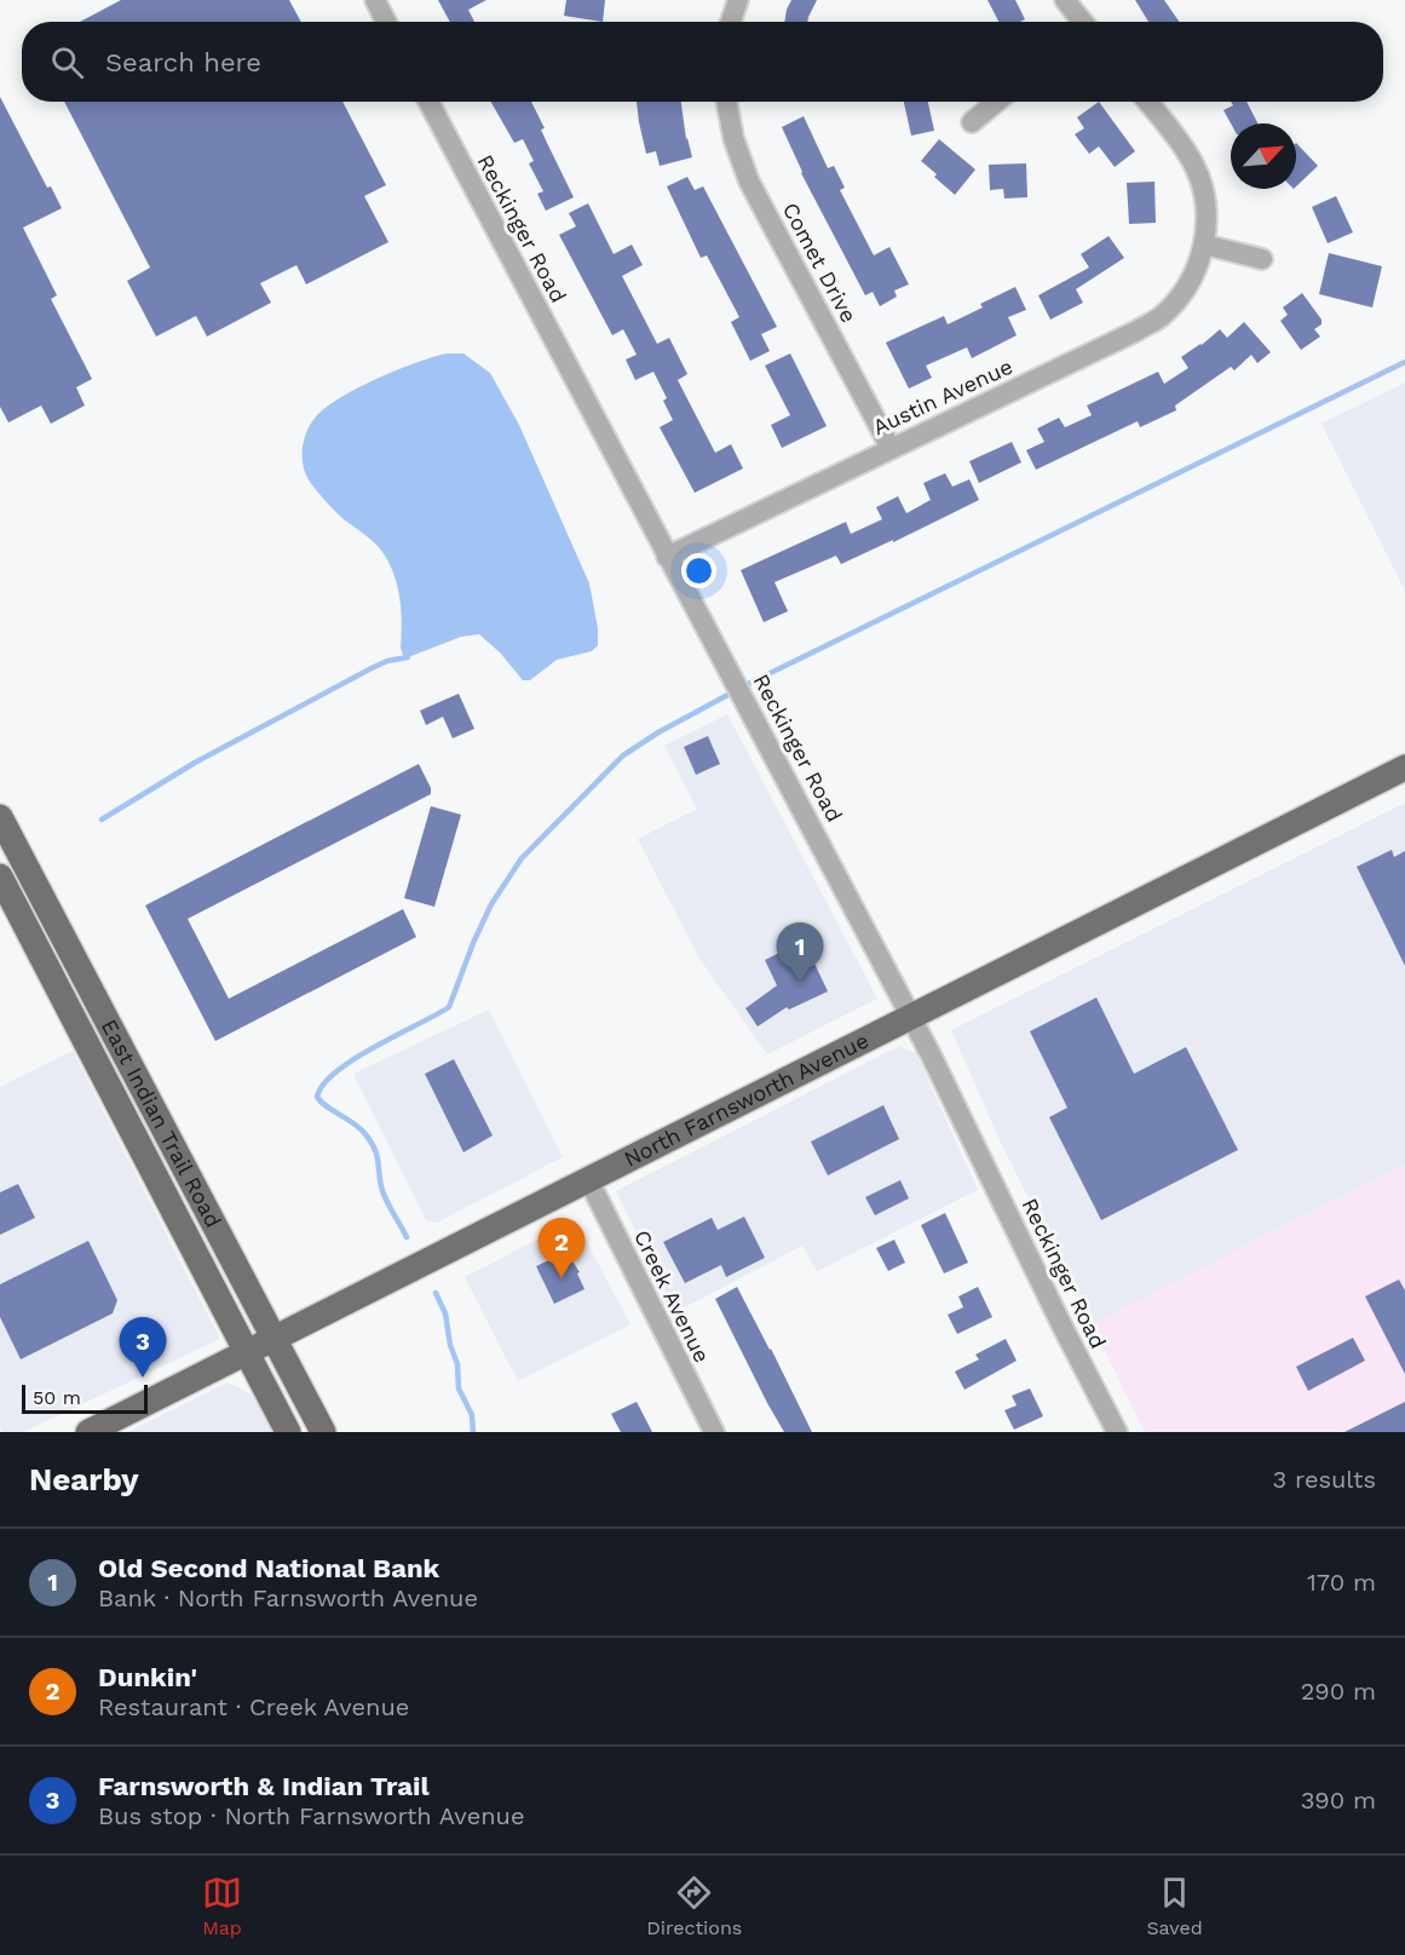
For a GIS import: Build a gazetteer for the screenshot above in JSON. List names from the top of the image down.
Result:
{
  "streets": {
    "main road": ["North Farnsworth Avenue", "East Indian Trail Road"],
    "street": [
      "Reckinger Road",
      "Comet Drive",
      "Austin Avenue",
      "Creek Avenue"
    ]
  },
  "crossings": [
    ["Reckinger Road", "Austin Avenue"],
    ["Reckinger Road", "North Farnsworth Avenue"],
    ["Comet Drive", "Austin Avenue"],
    ["North Farnsworth Avenue", "East Indian Trail Road"],
    ["North Farnsworth Avenue", "Creek Avenue"]
  ],
  "scale_bar": "50 m",
  "north": "top right",
  "page": {
    "search": "Search here",
    "pins": ["1", "2", "3"],
    "scale": "50 m",
    "heading": ["Nearby", "3 results"],
    "list": [
      {
        "mark": "1",
        "name": "Old Second National Bank",
        "note": "Bank · North Farnsworth Avenue",
        "value": "170 m"
      },
      {
        "mark": "2",
        "name": "Dunkin'",
        "note": "Restaurant · Creek Avenue",
        "value": "290 m"
      },
      {
        "mark": "3",
        "name": "Farnsworth & Indian Trail",
        "note": "Bus stop · North Farnsworth Avenue",
        "value": "390 m"
      }
    ],
    "nav": ["Map", "Directions", "Saved"]
  }
}
